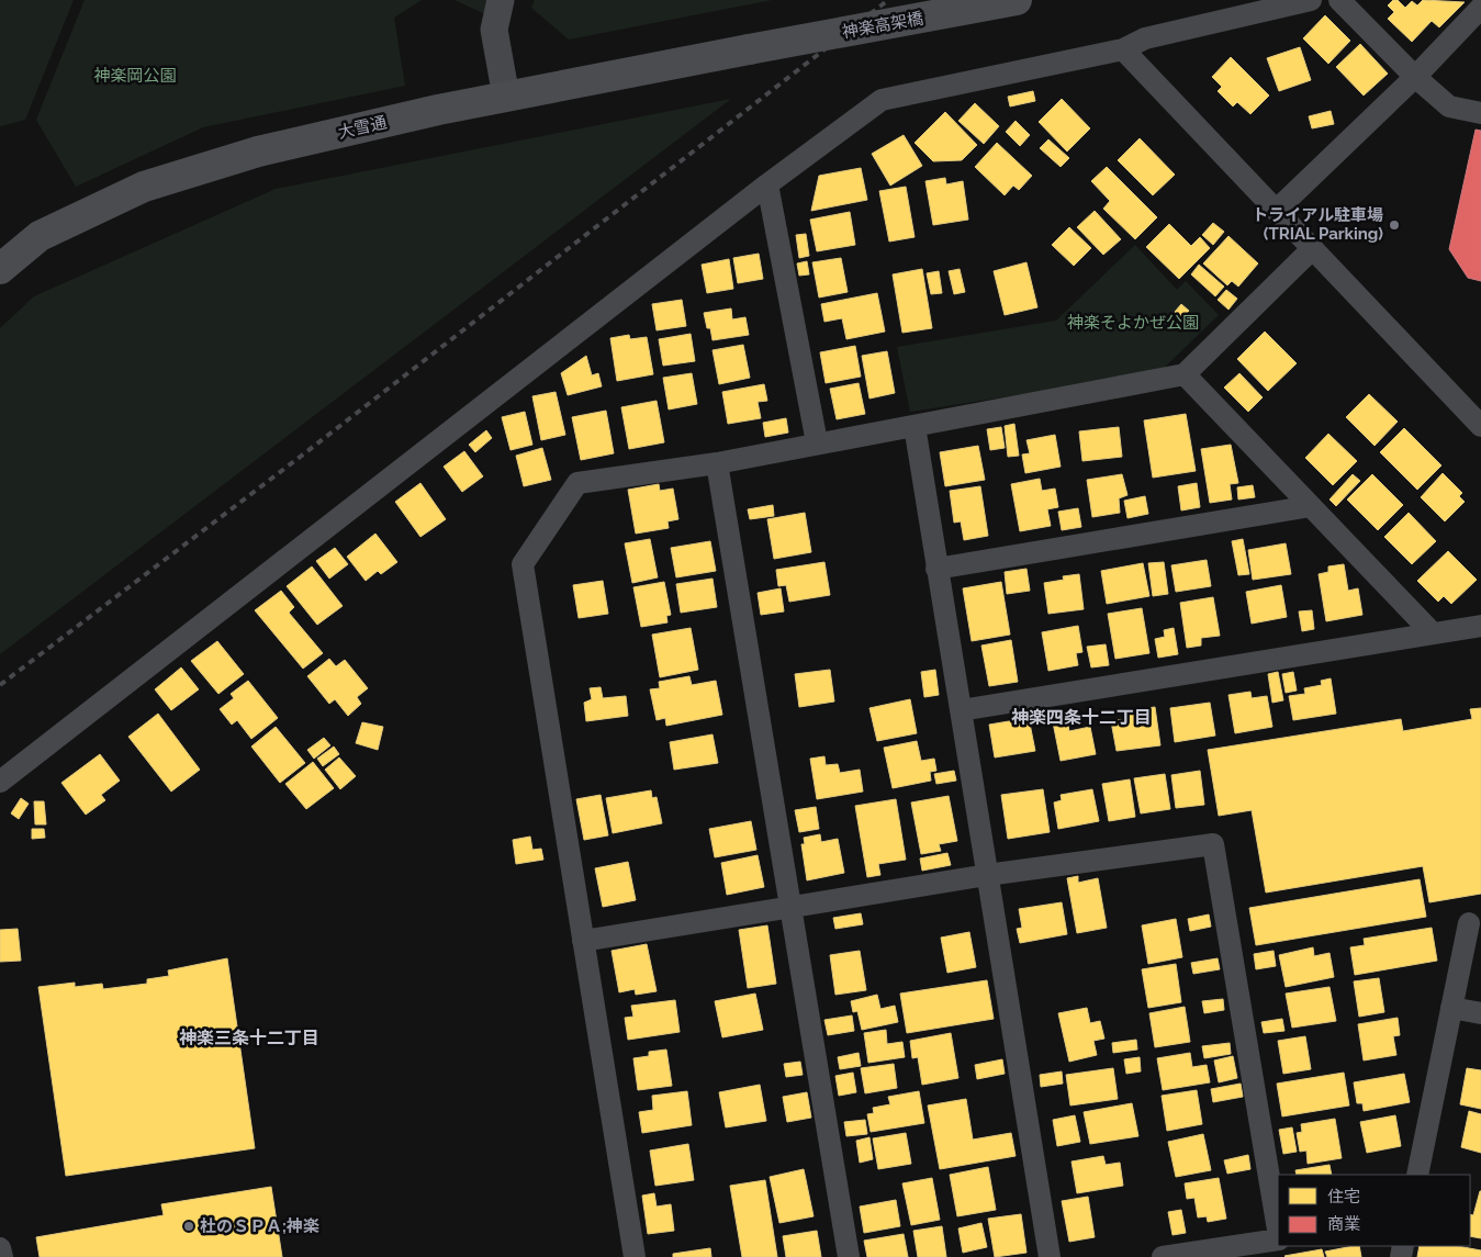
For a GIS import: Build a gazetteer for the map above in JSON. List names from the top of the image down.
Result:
{
  "streets": {
    "main road": ["神楽高架橋", "大雪通"]
  },
  "crossings": [
    ["神楽高架橋", "大雪通"]
  ],
  "districts": ["神楽四条十二丁目", "神楽三条十二丁目"],
  "parks": ["神楽岡公園", "神楽そよかぜ公園"],
  "places": ["トライアル駐車場 (TRIAL Parking)", "杜のＳＰＡ;神楽"],
  "legend": ["住宅", "商業"]
}
